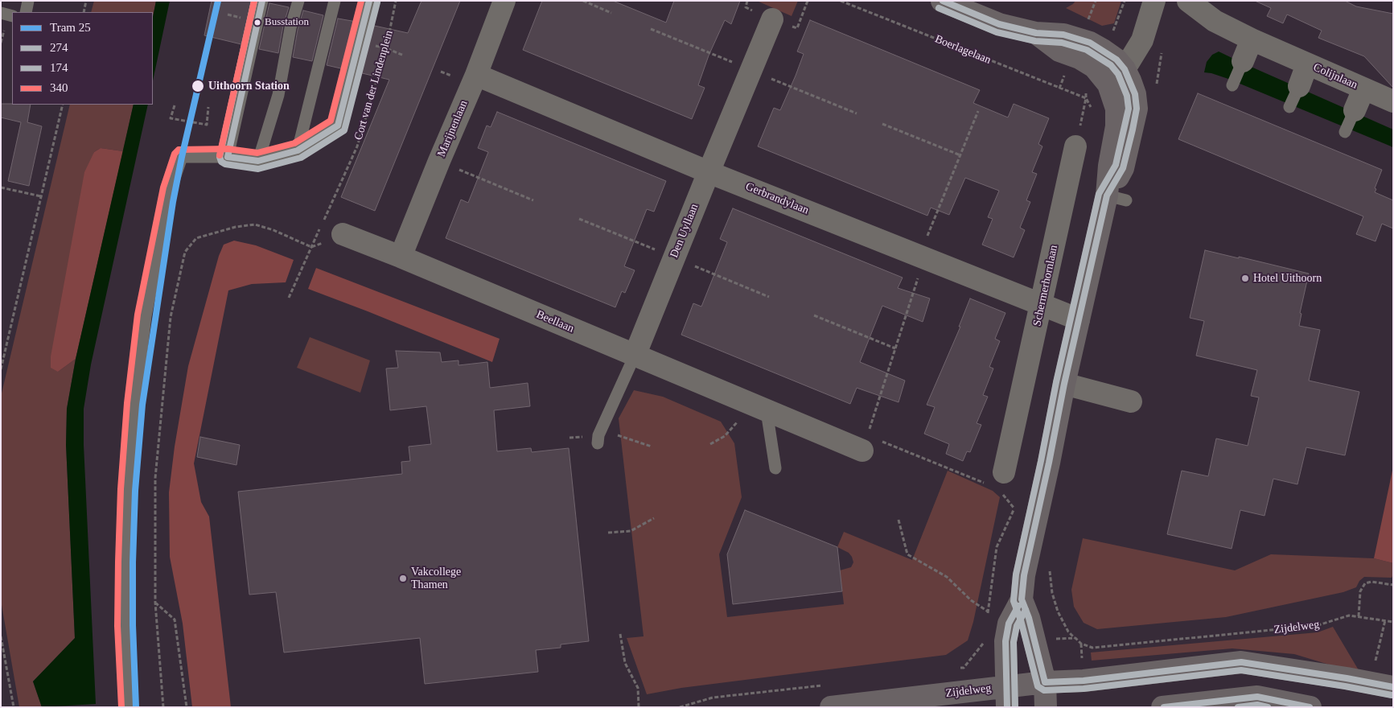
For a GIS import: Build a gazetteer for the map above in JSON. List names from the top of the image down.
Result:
{
  "streets": {
    "street": [
      "Colijnlaan",
      "Marijnenlaan",
      "Gerbrandylaan",
      "Den Uyllaan",
      "Schermerhornlaan",
      "Beellaan",
      "Zijdelweg"
    ],
    "path": ["Boerlagelaan", "Cort van der Lindenplein"]
  },
  "crossings": [
    ["Boerlagelaan", "Schermerhornlaan"],
    ["Marijnenlaan", "Gerbrandylaan"],
    ["Marijnenlaan", "Beellaan"],
    ["Gerbrandylaan", "Den Uyllaan"],
    ["Gerbrandylaan", "Schermerhornlaan"],
    ["Den Uyllaan", "Beellaan"]
  ],
  "places": [
    "Busstation",
    "Uithoorn Station",
    "Hotel Uithoorn",
    "Vakcollege Thamen"
  ],
  "lines": [
    "tram line 25",
    "transit line 274",
    "transit line 174",
    "transit line 340"
  ],
  "legend": [
    "Tram 25",
    "274",
    "174",
    "340"
  ]
}
